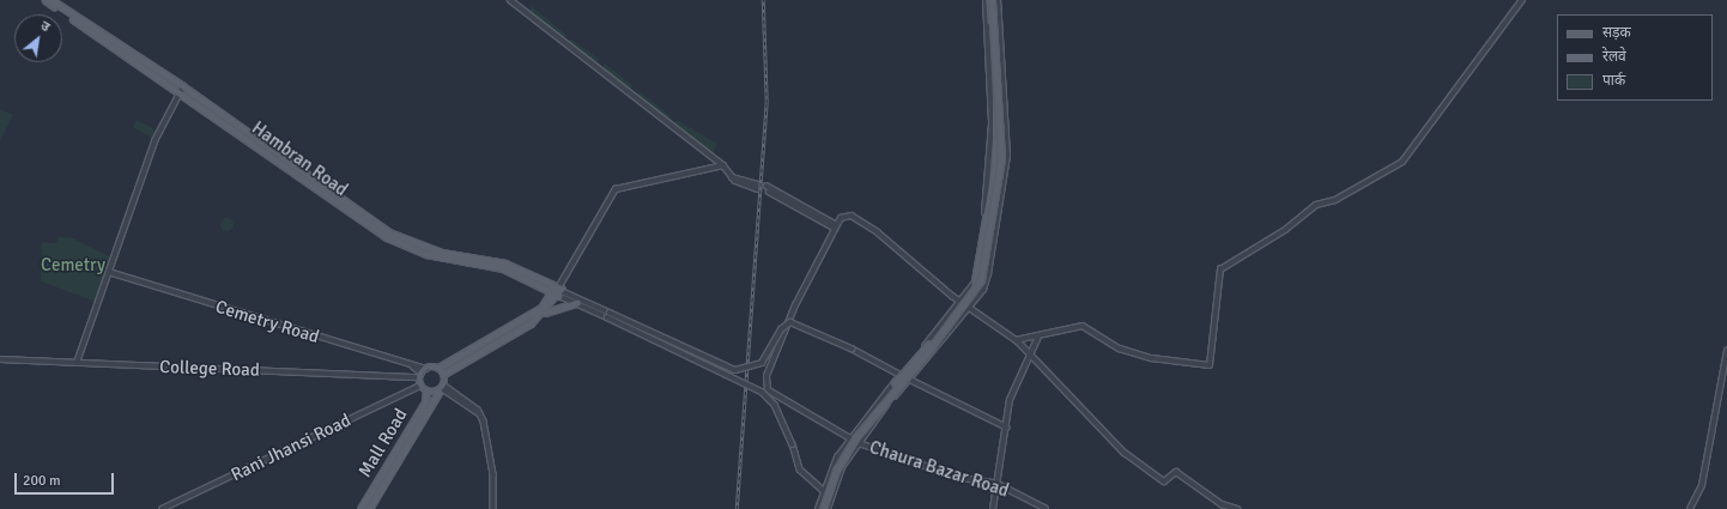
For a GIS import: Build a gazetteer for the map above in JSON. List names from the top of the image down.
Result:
{
  "streets": {
    "main road": ["Hambran Road", "Mall Road"],
    "street": [
      "Cemetry Road",
      "College Road",
      "Rani Jhansi Road",
      "Chaura Bazar Road"
    ]
  },
  "crossings": [
    ["Cemetry Road", "College Road"],
    ["Cemetry Road", "Mall Road"],
    ["Cemetry Road", "Rani Jhansi Road"],
    ["College Road", "Mall Road"],
    ["College Road", "Rani Jhansi Road"],
    ["Mall Road", "Rani Jhansi Road"]
  ],
  "parks": ["Cemetry"],
  "legend": ["सड़क", "रेलवे", "पार्क"],
  "scale_bar": "200 m",
  "north": "top right"
}
